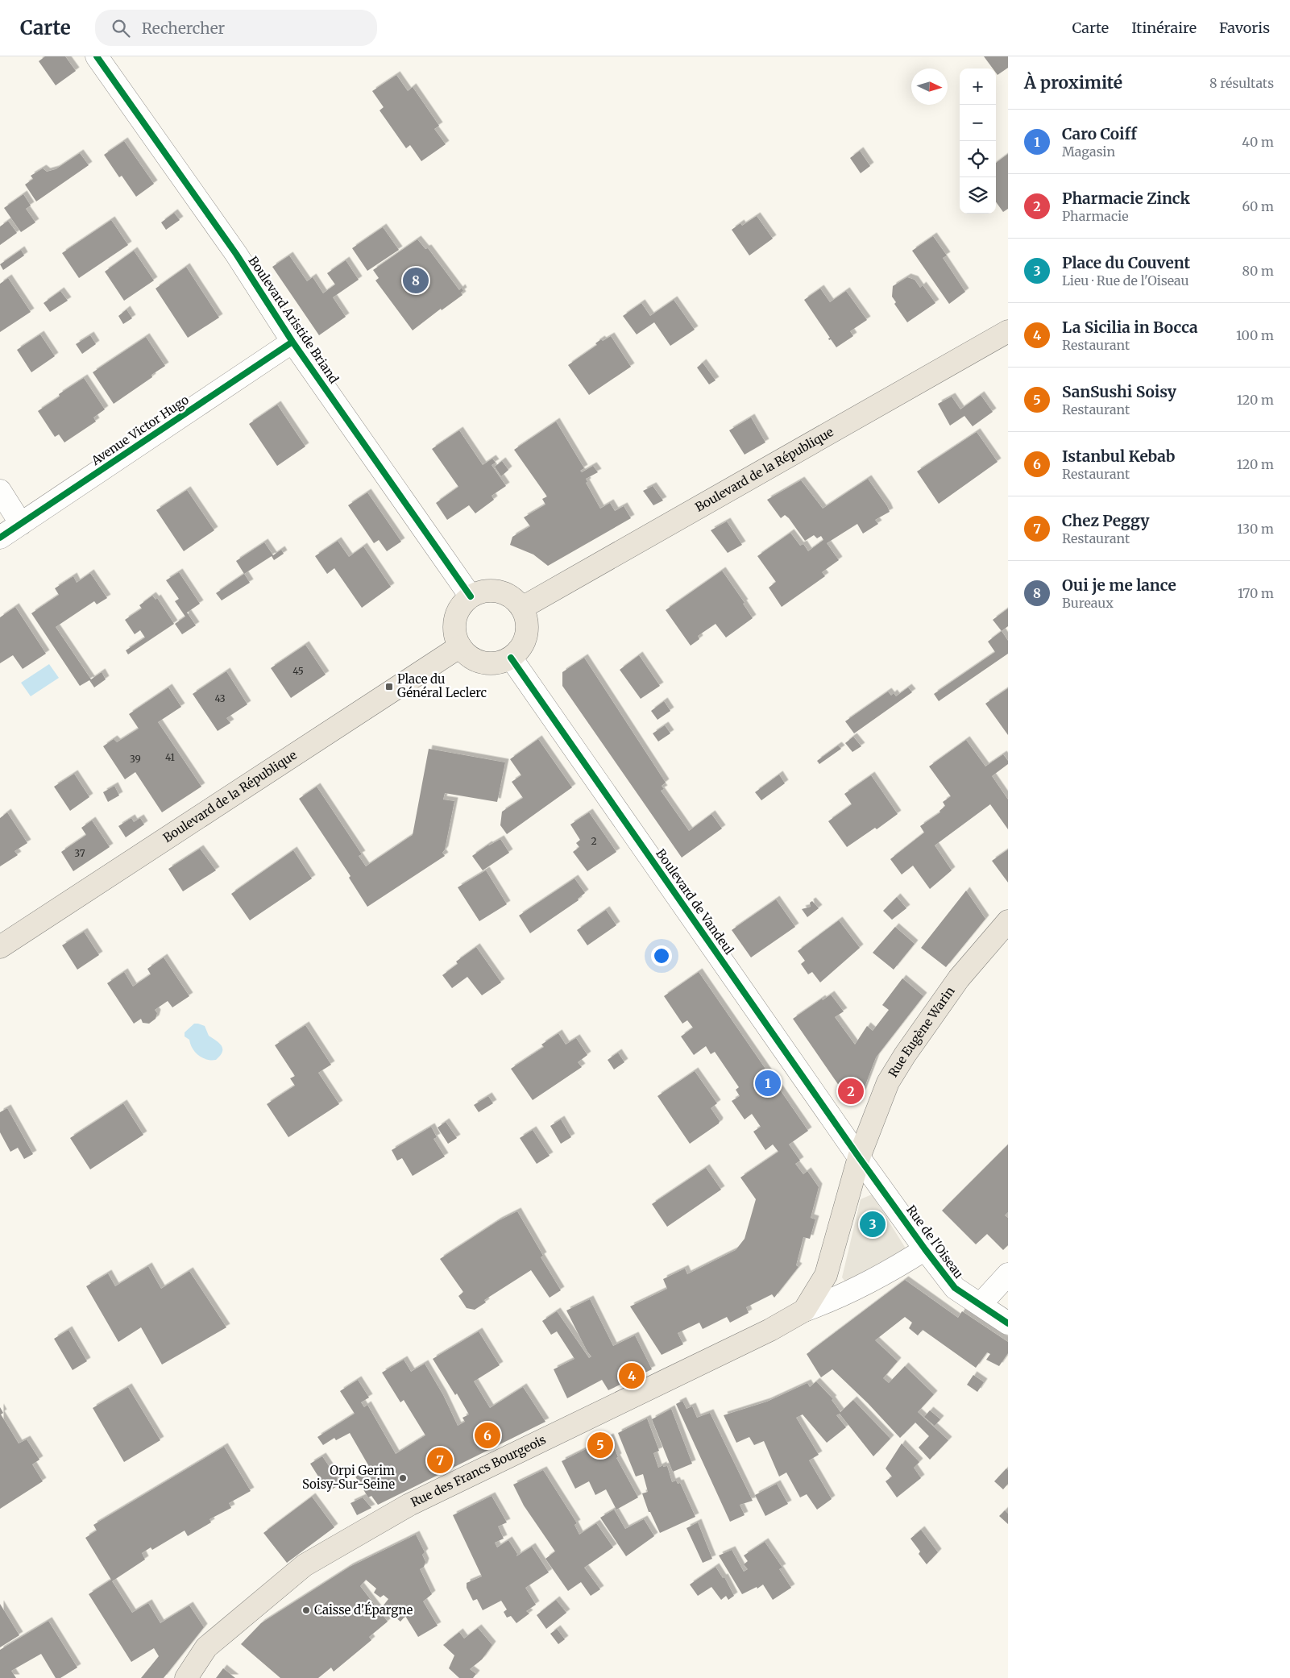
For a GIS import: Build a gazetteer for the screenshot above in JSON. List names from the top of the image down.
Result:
{
  "streets": {
    "main road": ["Boulevard de la République", "Rue Eugène Warin", "Rue des Francs Bourgeois"],
    "street": [
      "Boulevard Aristide Briand",
      "Avenue Victor Hugo",
      "Boulevard de Vandeul",
      "Rue de l'Oiseau"
    ]
  },
  "crossings": [
    ["Boulevard Aristide Briand", "Avenue Victor Hugo"],
    ["Boulevard Aristide Briand", "Boulevard de la République"],
    ["Boulevard Aristide Briand", "Boulevard de Vandeul"],
    ["Boulevard de la République", "Boulevard de Vandeul"],
    ["Boulevard de Vandeul", "Rue Eugène Warin"],
    ["Boulevard de Vandeul", "Rue de l'Oiseau"],
    ["Boulevard de Vandeul", "Rue des Francs Bourgeois"],
    ["Rue Eugène Warin", "Rue de l'Oiseau"],
    ["Rue Eugène Warin", "Rue des Francs Bourgeois"],
    ["Rue de l'Oiseau", "Rue des Francs Bourgeois"]
  ],
  "places": {
    "transit": ["Place du Général Leclerc"],
    "other": ["Orpi Gerim Soisy-Sur-Seine", "Caisse d'Épargne"]
  },
  "house_numbers": [
    "45",
    "43",
    "41",
    "39",
    "2",
    "37"
  ],
  "north": "right",
  "page": {
    "header": "Carte",
    "search": "Rechercher",
    "nav": ["Carte", "Itinéraire", "Favoris"],
    "heading": ["À proximité", "8 résultats"],
    "map_buttons": ["+", "−"],
    "list": [
      {
        "mark": "1",
        "name": "Caro Coiff",
        "note": "Magasin",
        "value": "40 m"
      },
      {
        "mark": "2",
        "name": "Pharmacie Zinck",
        "note": "Pharmacie",
        "value": "60 m"
      },
      {
        "mark": "3",
        "name": "Place du Couvent",
        "note": "Lieu · Rue de l'Oiseau",
        "value": "80 m"
      },
      {
        "mark": "4",
        "name": "La Sicilia in Bocca",
        "note": "Restaurant",
        "value": "100 m"
      },
      {
        "mark": "5",
        "name": "SanSushi Soisy",
        "note": "Restaurant",
        "value": "120 m"
      },
      {
        "mark": "6",
        "name": "Istanbul Kebab",
        "note": "Restaurant",
        "value": "120 m"
      },
      {
        "mark": "7",
        "name": "Chez Peggy",
        "note": "Restaurant",
        "value": "130 m"
      },
      {
        "mark": "8",
        "name": "Oui je me lance",
        "note": "Bureaux",
        "value": "170 m"
      }
    ],
    "pins": [
      "8",
      "1",
      "2",
      "3",
      "4",
      "6",
      "5",
      "7"
    ]
  }
}
